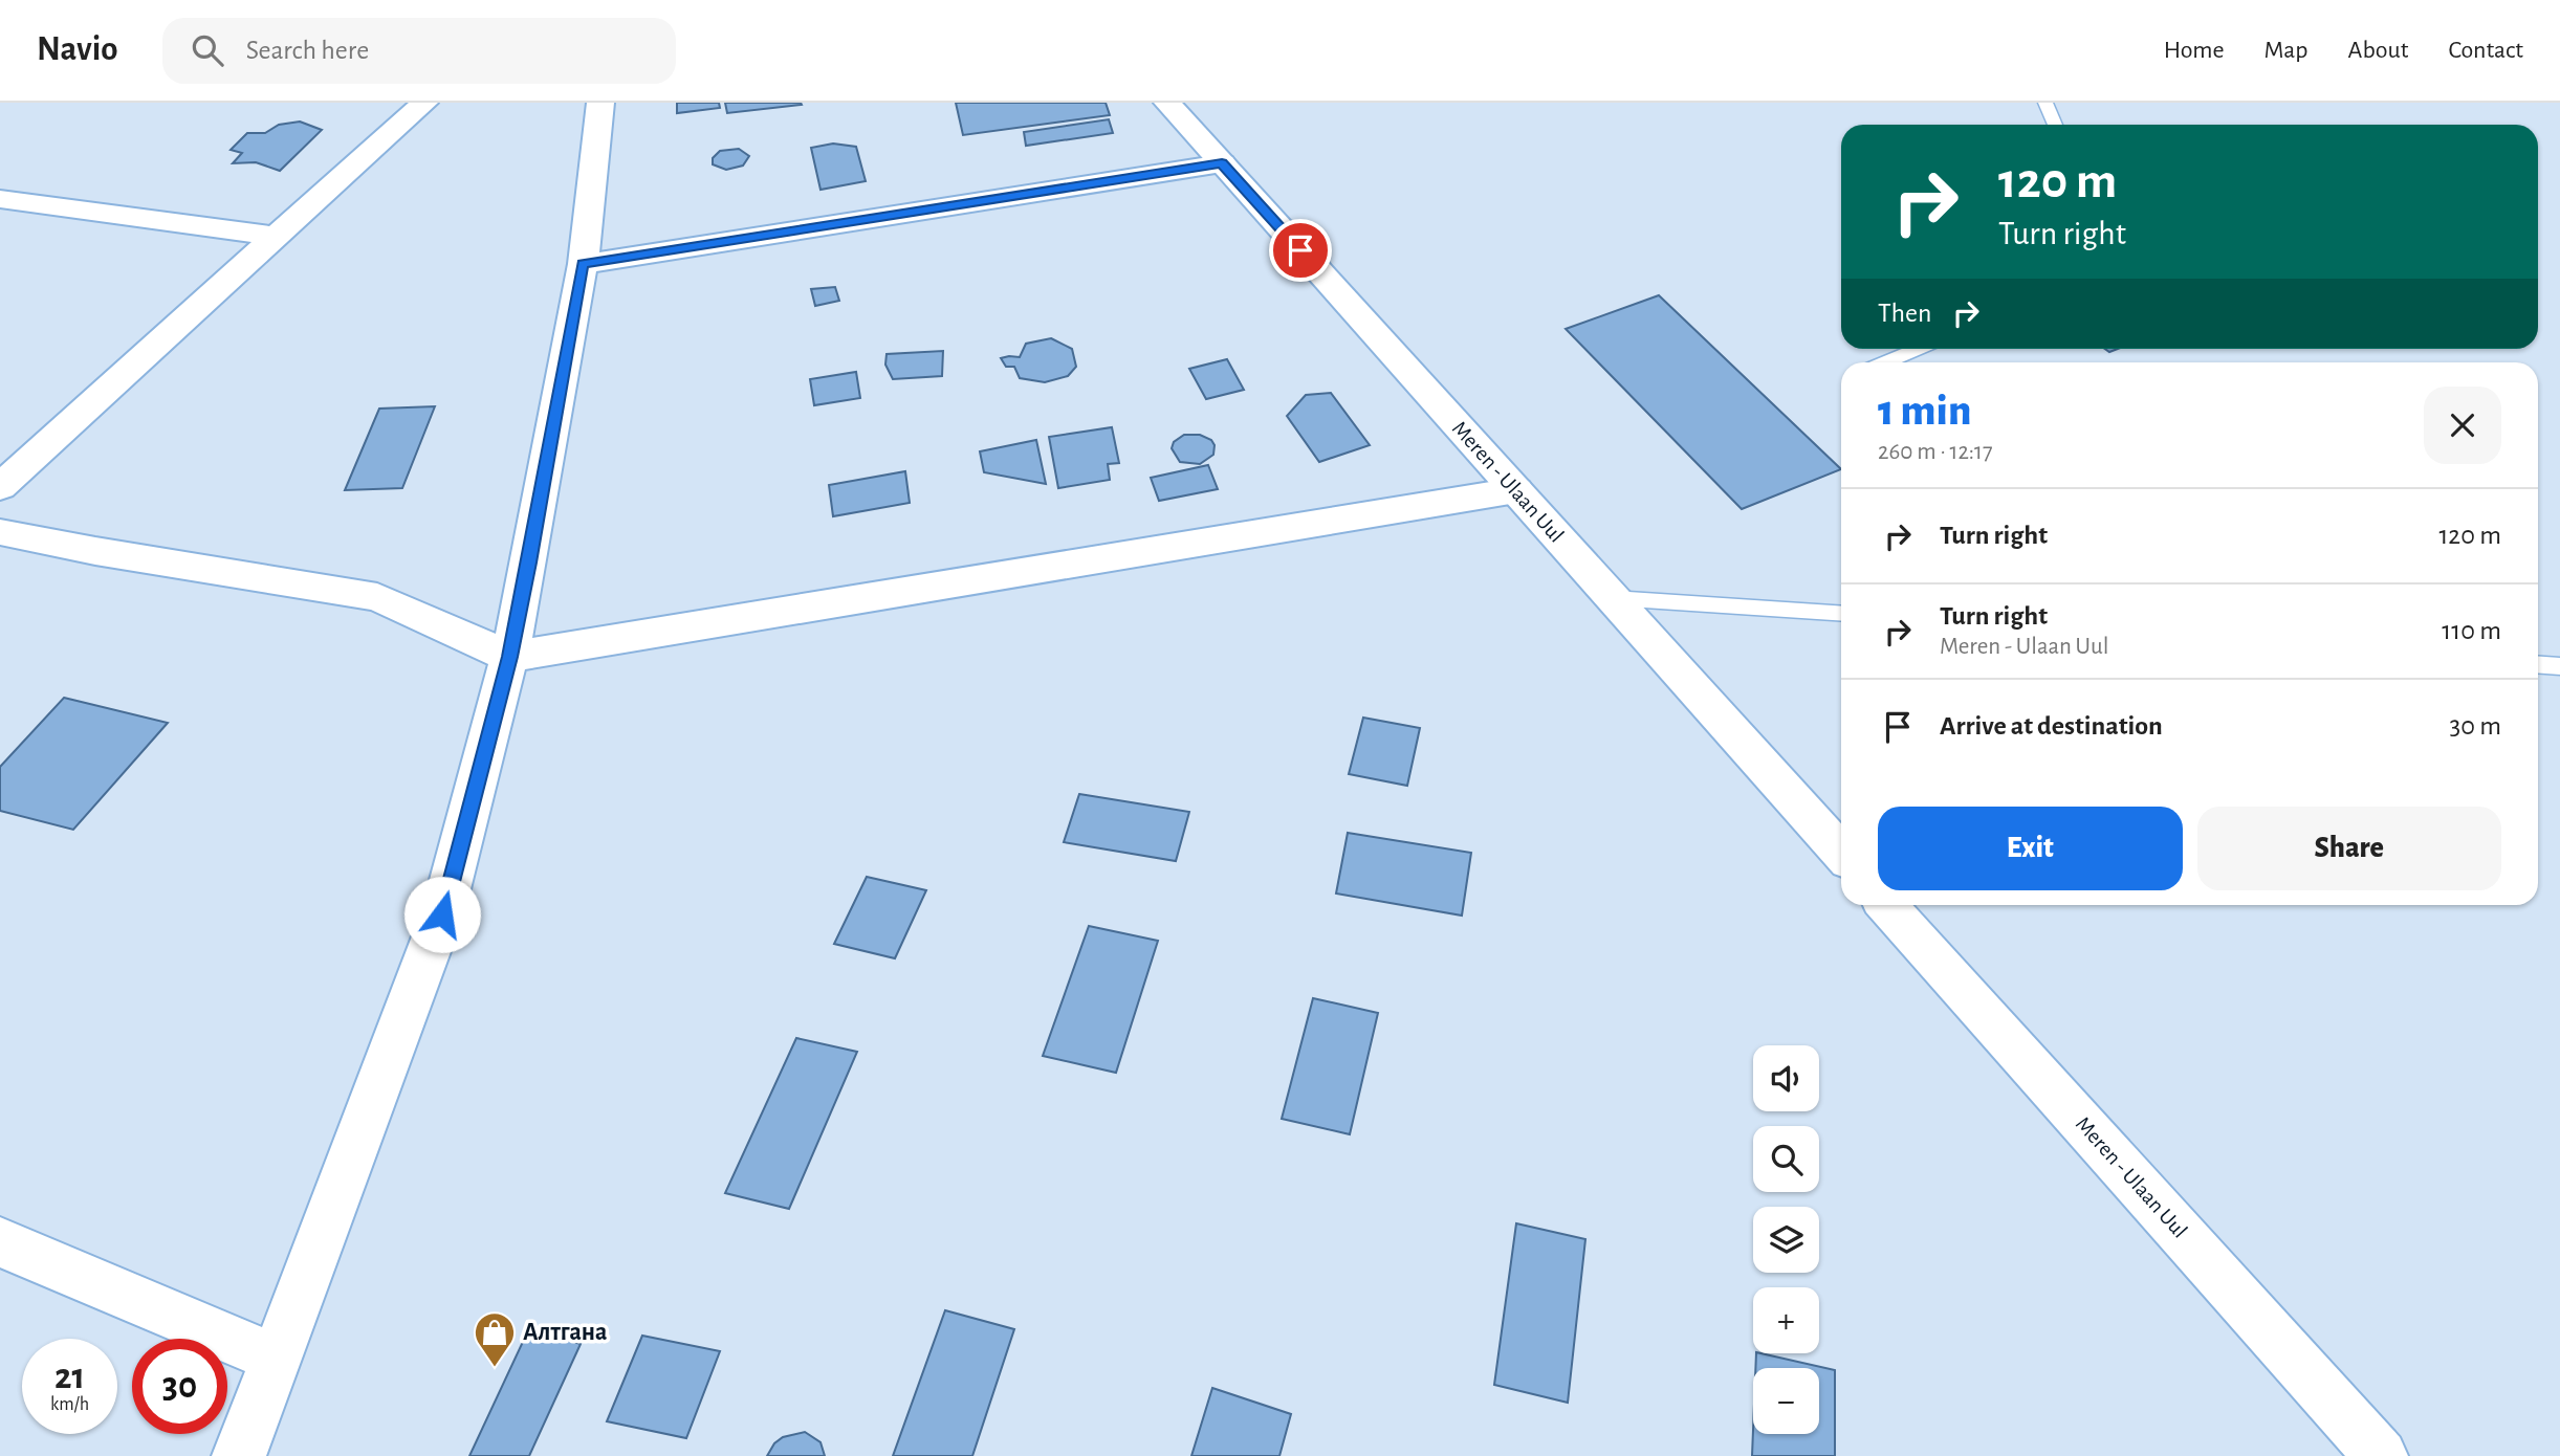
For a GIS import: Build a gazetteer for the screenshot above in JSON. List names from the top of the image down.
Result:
{
  "streets": {
    "street": ["Meren - Ulaan Uul"]
  },
  "places": {
    "shop": ["Алтгана"]
  },
  "page": {
    "header": "Navio",
    "search": "Search here",
    "nav": [
      "Home",
      "Map",
      "About",
      "Contact"
    ],
    "turn": ["120 m", "Turn right"],
    "then": "Then",
    "heading": ["1 min", "260 m · 12:17"],
    "list": [
      {
        "name": "Turn right",
        "value": "120 m"
      },
      {
        "name": "Turn right",
        "note": "Meren - Ulaan Uul",
        "value": "110 m"
      },
      {
        "name": "Arrive at destination",
        "value": "30 m"
      }
    ],
    "buttons": ["Exit", "Share"],
    "map_buttons": ["+", "−"],
    "speed": "21 km/h",
    "limit": "30"
  }
}
